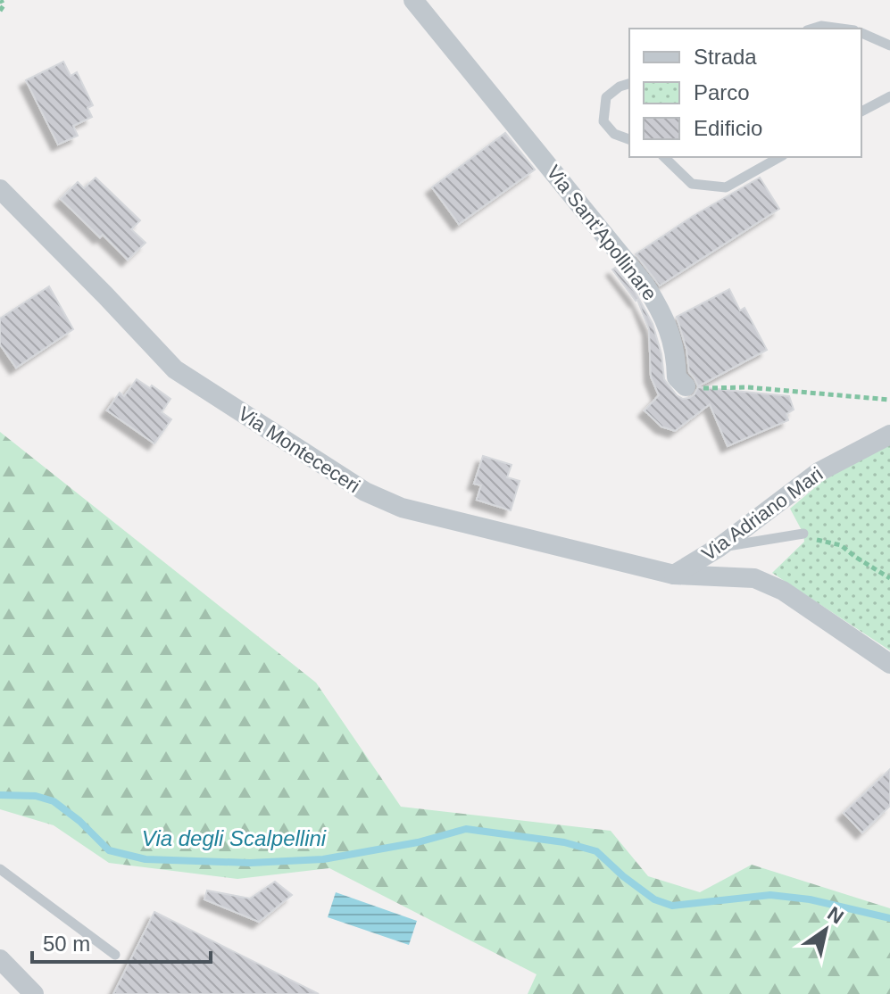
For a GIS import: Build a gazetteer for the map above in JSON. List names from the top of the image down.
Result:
{
  "streets": {
    "street": ["Via Sant'Apollinare", "Via Montececeri", "Via Adriano Mari"]
  },
  "crossings": [
    ["Via Montececeri", "Via Adriano Mari"]
  ],
  "water": ["Via degli Scalpellini"],
  "legend": ["Strada", "Parco", "Edificio"],
  "scale_bar": "50 m",
  "north": "top right"
}
